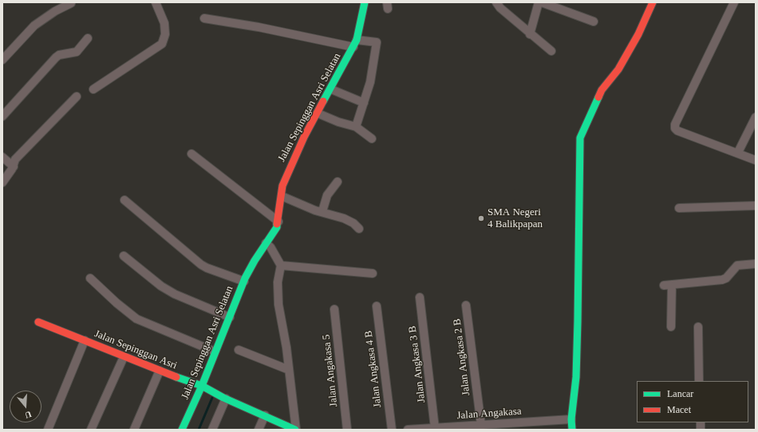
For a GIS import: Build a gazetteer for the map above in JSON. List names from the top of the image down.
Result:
{
  "streets": {
    "street": [
      "Jalan Sepinggan Asri Selatan",
      "Jalan Sepinggan Asri",
      "Jalan Angkasa 2 B",
      "Jalan Angkasa 3 B",
      "Jalan Angkasa 4 B",
      "Jalan Angakasa 5",
      "Jalan Angakasa"
    ]
  },
  "crossings": [
    ["Jalan Sepinggan Asri Selatan", "Jalan Sepinggan Asri"],
    ["Jalan Angkasa 2 B", "Jalan Angakasa"],
    ["Jalan Angkasa 3 B", "Jalan Angakasa"]
  ],
  "places": ["SMA Negeri 4 Balikpapan"],
  "legend": ["Lancar", "Macet"],
  "north": "bottom"
}
